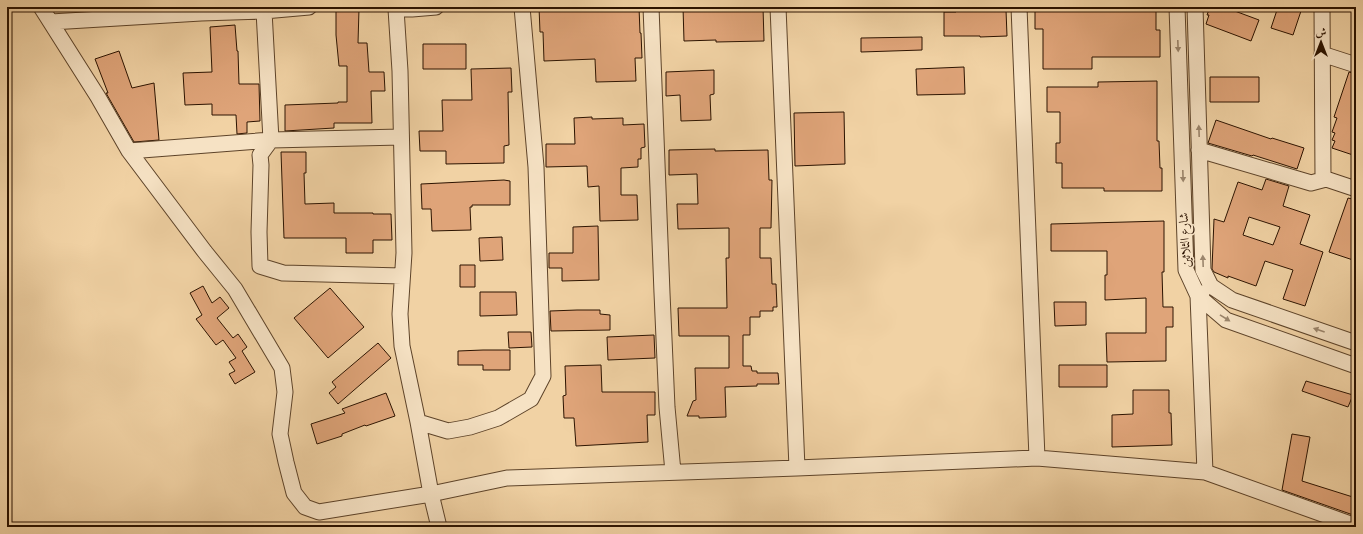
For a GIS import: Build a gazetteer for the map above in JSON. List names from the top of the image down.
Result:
{
  "streets": {
    "street": ["شارع الثلاثين"]
  },
  "north": "top"
}
